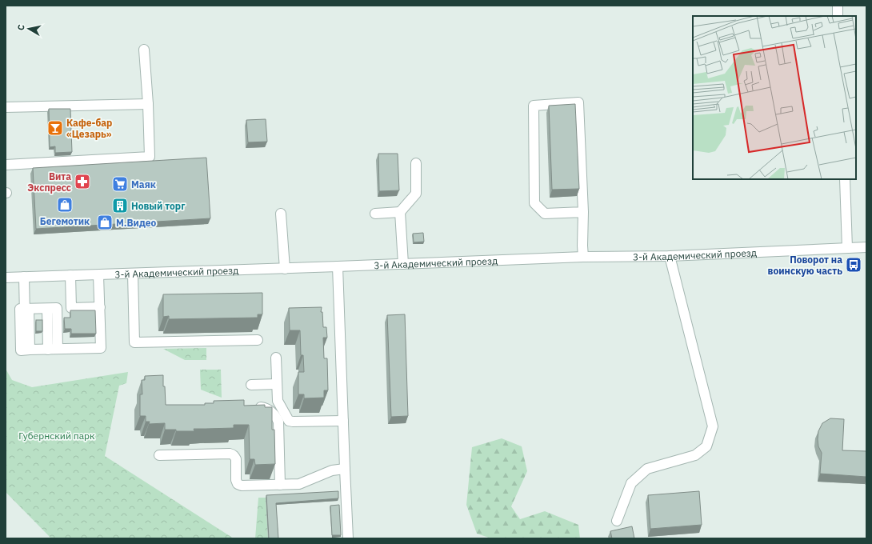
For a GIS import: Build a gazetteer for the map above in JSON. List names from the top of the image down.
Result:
{
  "streets": {
    "street": ["3-й Академический проезд"]
  },
  "parks": ["Губернский парк"],
  "places": {
    "bar": ["Кафе-бар «Цезарь»"],
    "pharmacy": ["Вита Экспресс"],
    "supermarket": ["Маяк"],
    "shop": ["Бегемотик", "М.Видео"],
    "building": ["Новый торг"],
    "bus stop": ["Поворот на воинскую часть"]
  },
  "north": "left"
}
